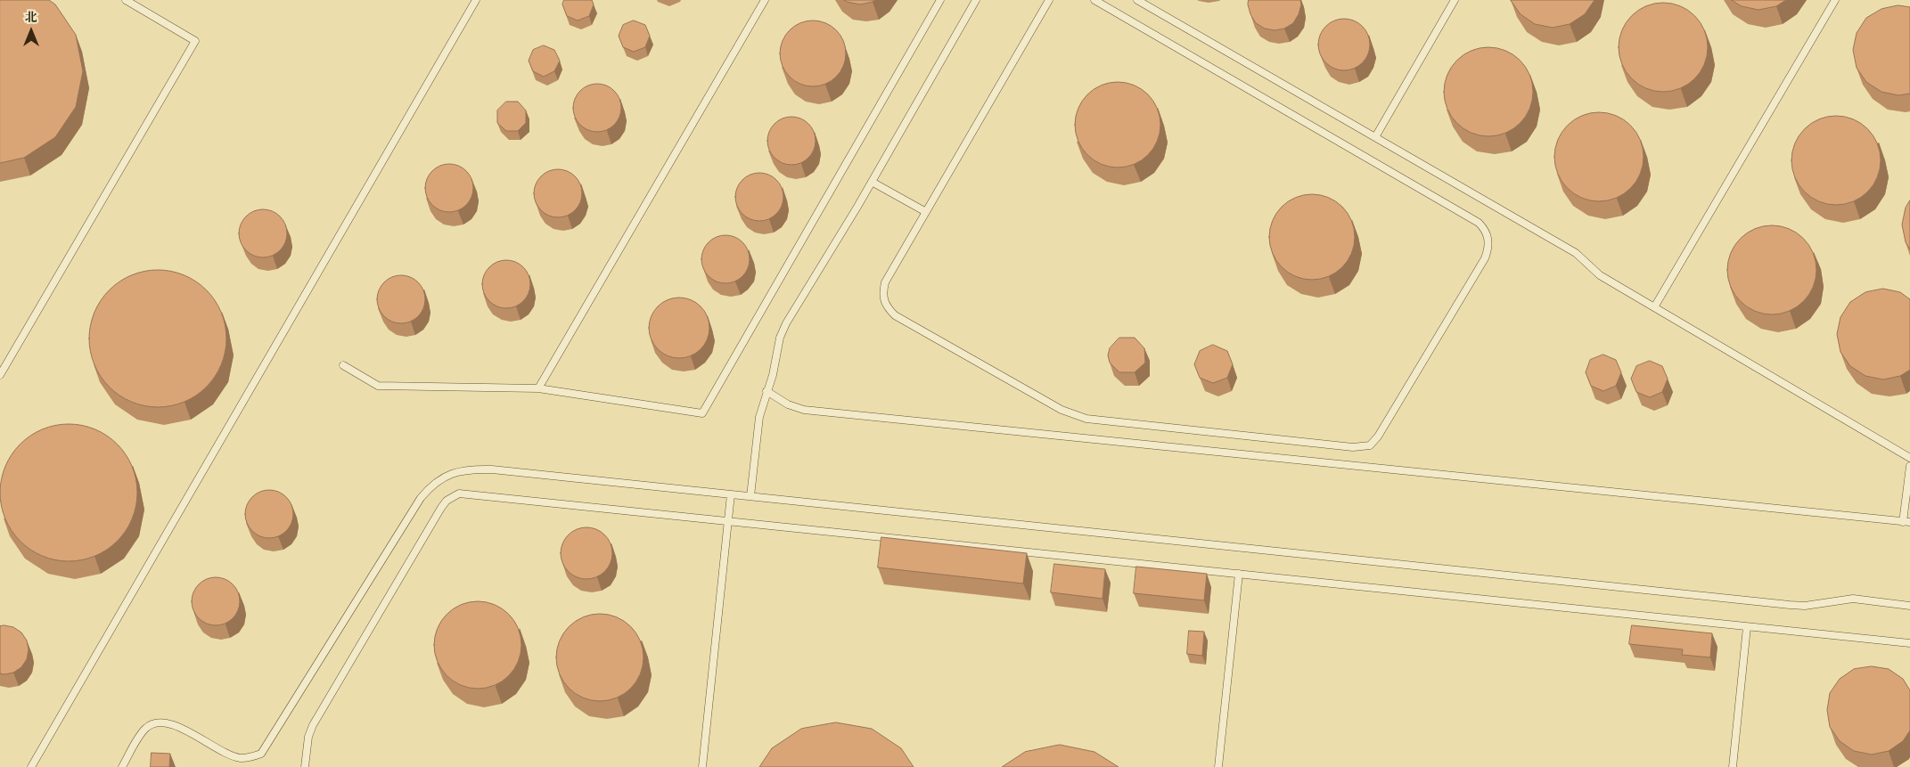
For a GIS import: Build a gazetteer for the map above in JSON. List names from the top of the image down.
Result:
{
  "north": "top"
}
